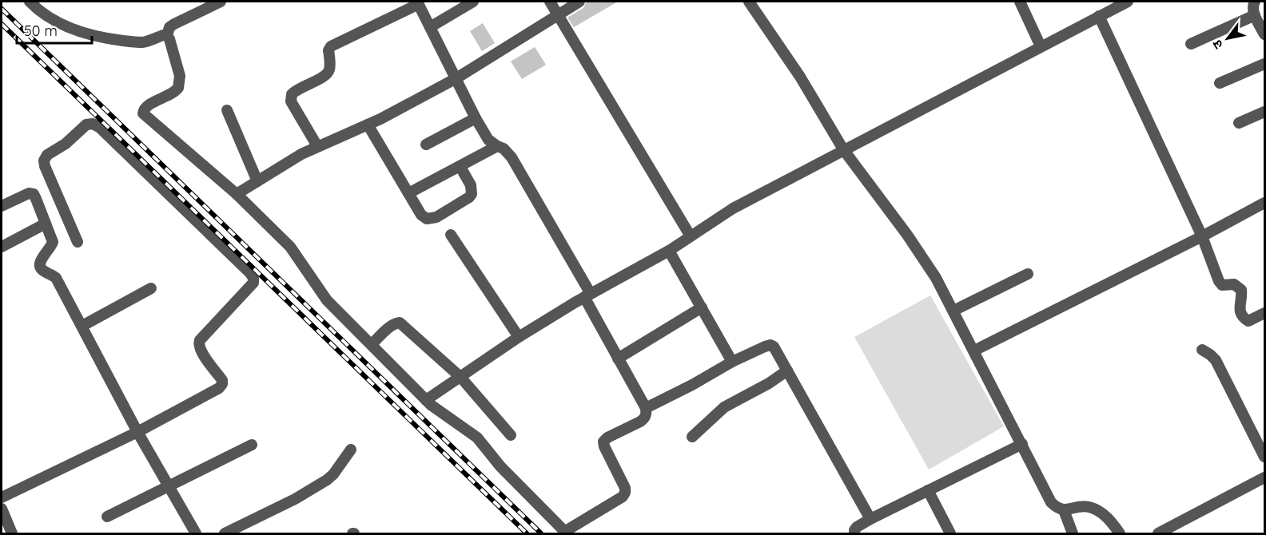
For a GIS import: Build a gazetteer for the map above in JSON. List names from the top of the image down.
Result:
{
  "scale_bar": "50 m",
  "north": "bottom left"
}
